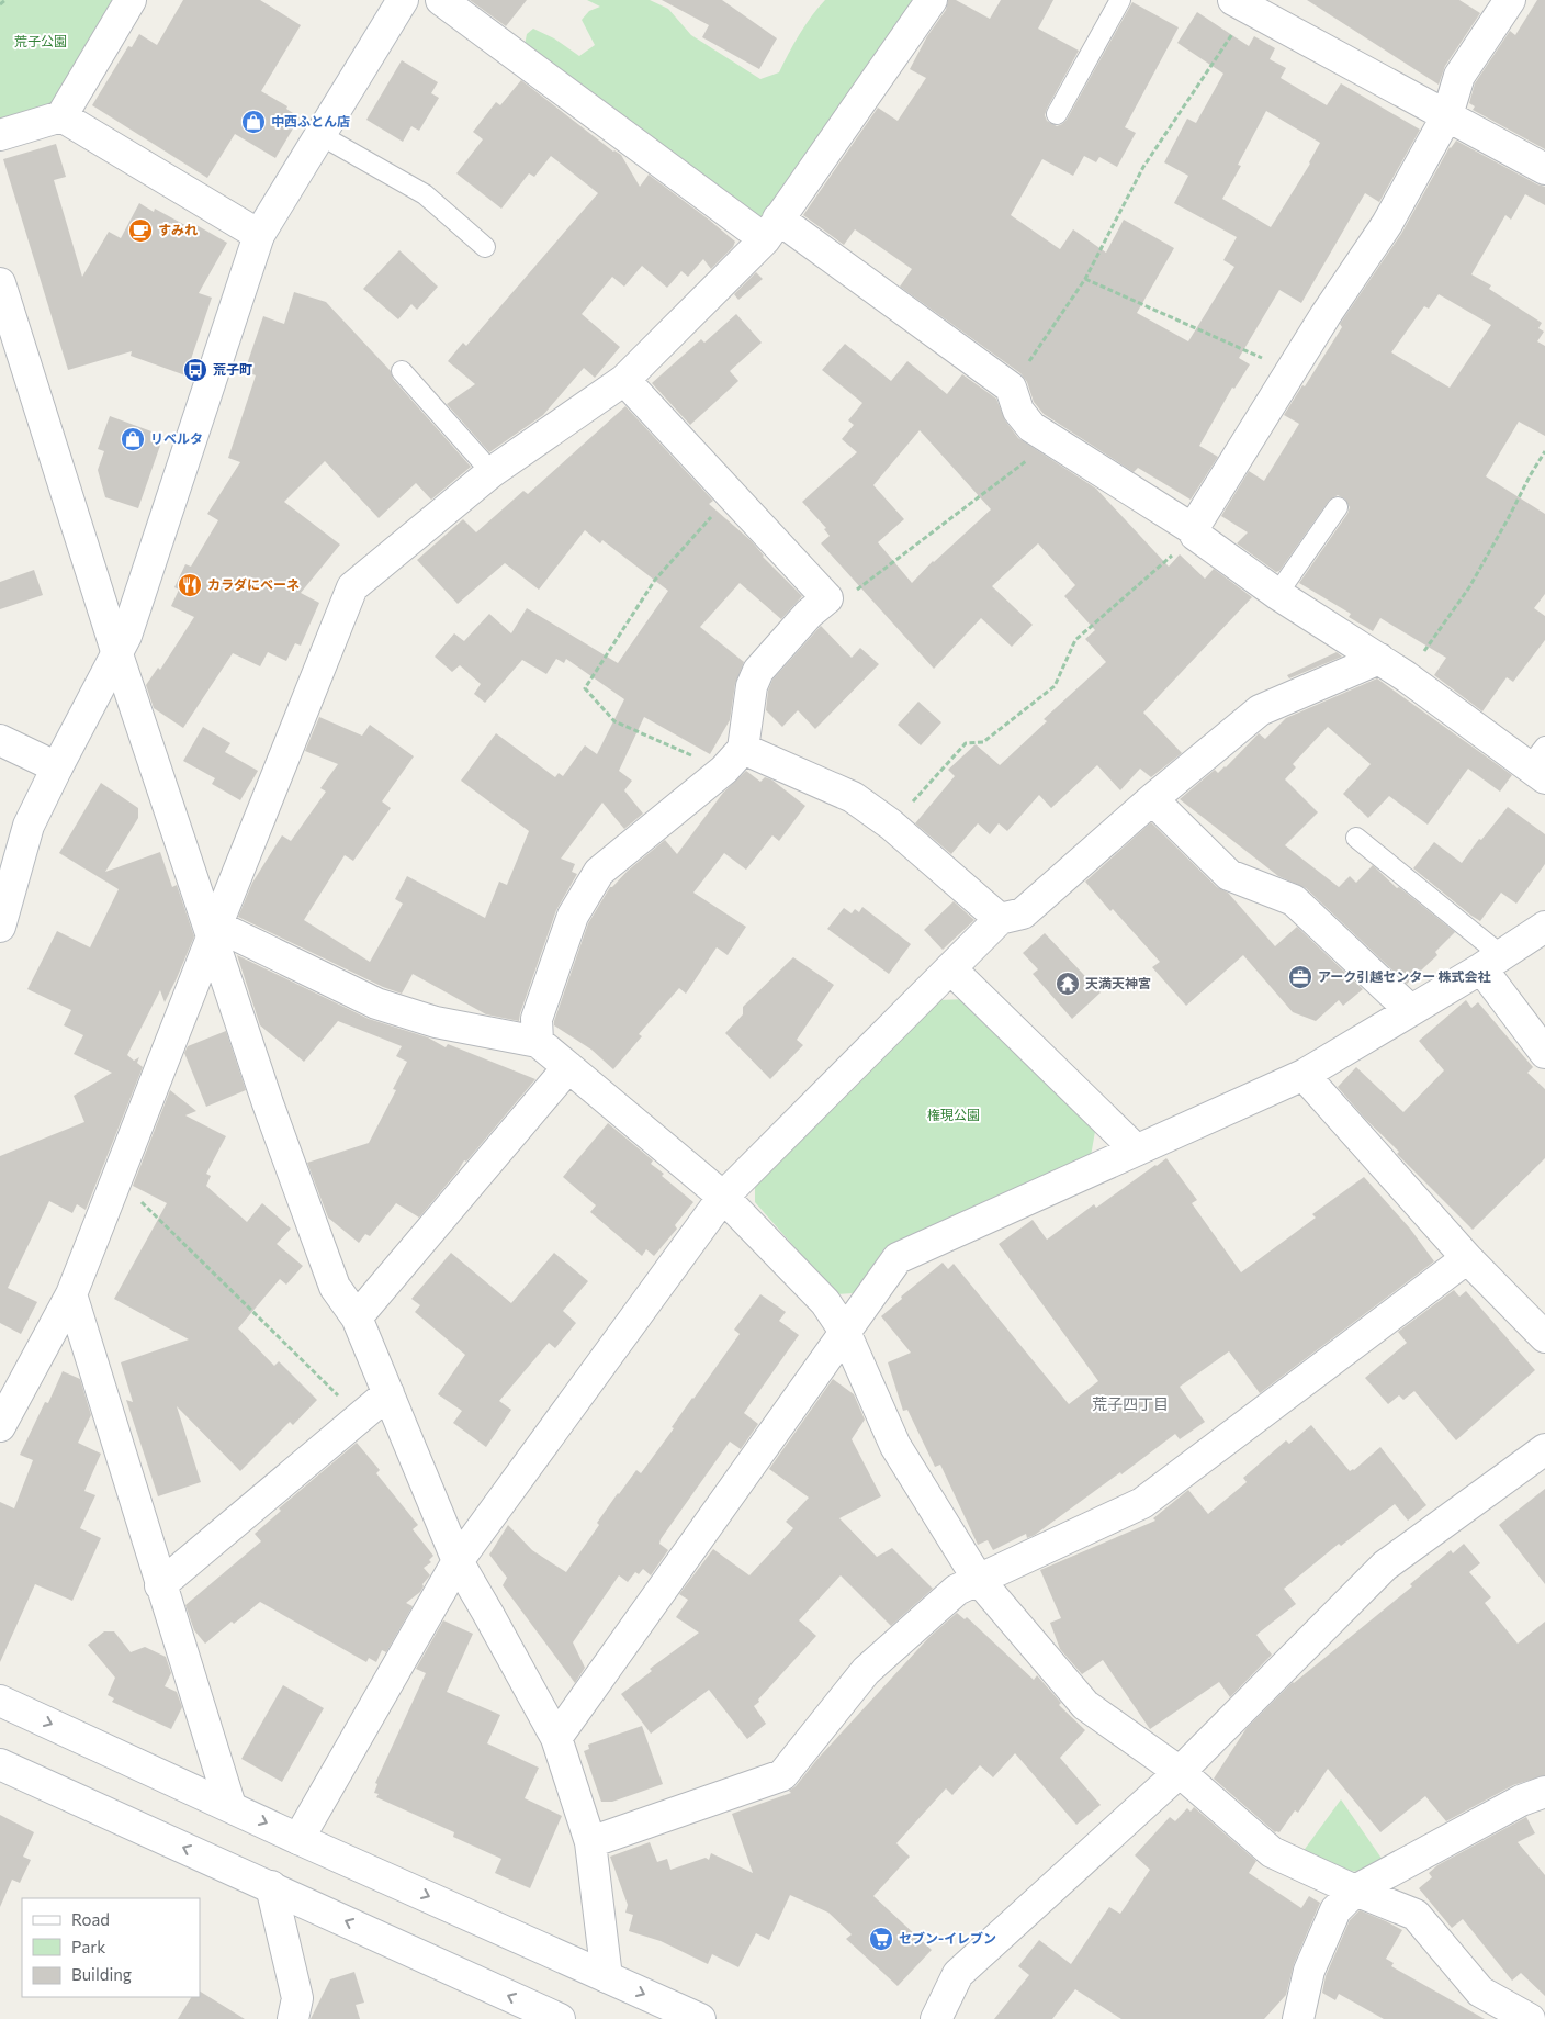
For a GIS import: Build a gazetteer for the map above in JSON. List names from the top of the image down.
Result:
{
  "districts": ["荒子四丁目"],
  "parks": ["荒子公園", "権現公園"],
  "places": {
    "shop": ["中西ふとん店", "リベルタ"],
    "cafe": ["すみれ"],
    "bus stop": ["荒子町"],
    "restaurant": ["カラダにベーネ"],
    "office": ["アーク引越センター 株式会社"],
    "temple": ["天満天神宮"],
    "supermarket": ["セブン-イレブン"]
  },
  "legend": ["Road", "Park", "Building"]
}
